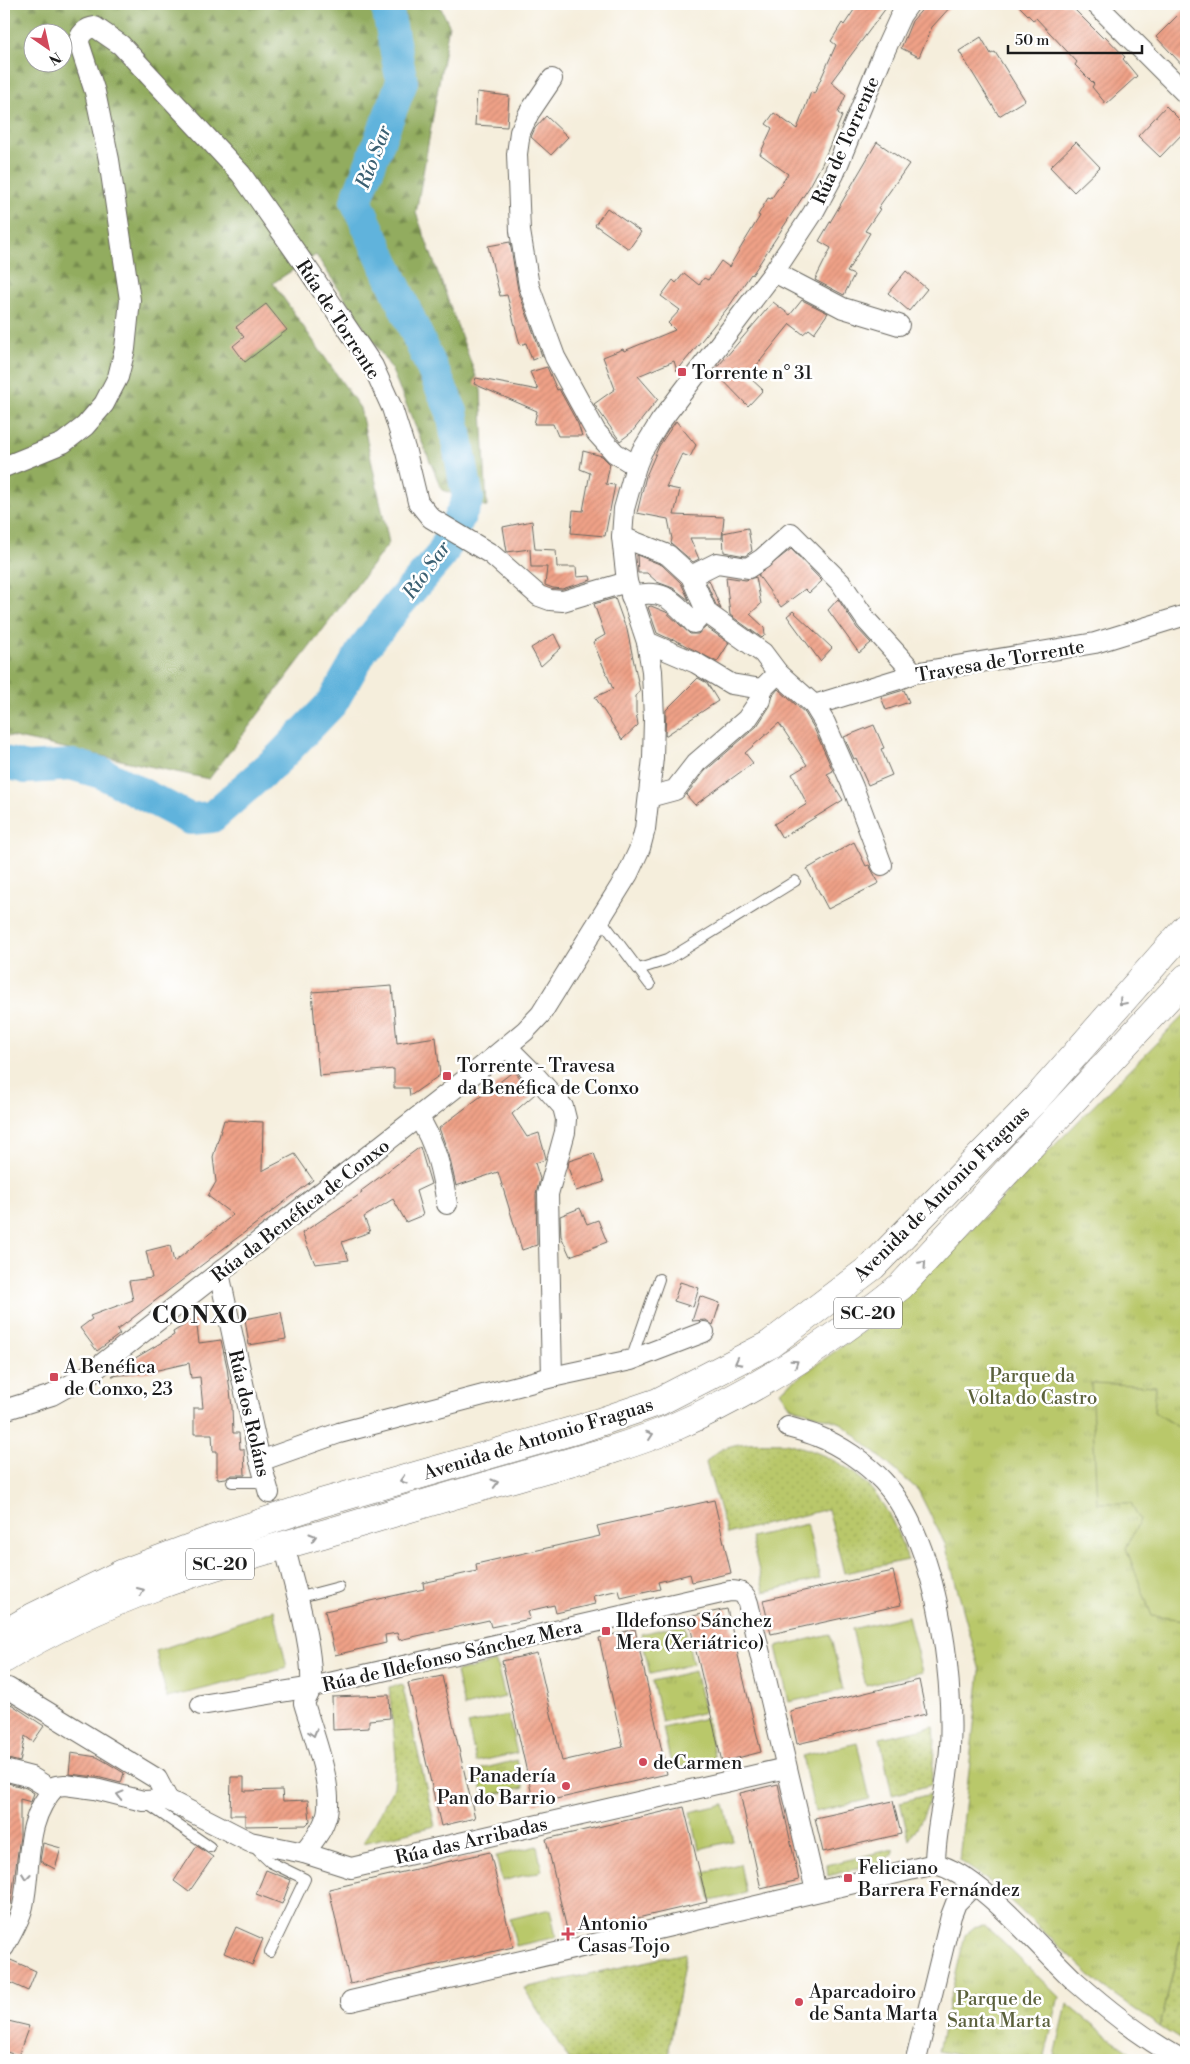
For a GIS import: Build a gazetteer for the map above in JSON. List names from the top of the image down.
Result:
{
  "streets": {
    "highway": ["Avenida de Antonio Fraguas", "SC-20"],
    "street": [
      "Rúa de Torrente",
      "Travesa de Torrente",
      "Rúa da Benéfica de Conxo",
      "Rúa dos Roláns",
      "Rúa de Ildefonso Sánchez Mera",
      "Rúa das Arribadas"
    ]
  },
  "crossings": [
    ["Rúa de Torrente", "Rúa da Benéfica de Conxo"],
    ["Rúa da Benéfica de Conxo", "Rúa dos Roláns"],
    ["Rúa de Ildefonso Sánchez Mera", "Rúa das Arribadas"]
  ],
  "districts": ["CONXO"],
  "water": ["Río Sar"],
  "parks": ["Parque da Volta do Castro", "Parque de Santa Marta"],
  "places": {
    "transit": [
      "Torrente n° 31",
      "Torrente - Travesa da Benéfica de Conxo",
      "A Benéfica de Conxo, 23",
      "Ildefonso Sánchez Mera (Xeriátrico)",
      "Feliciano Barrera Fernández"
    ],
    "other": ["deCarmen", "Panadería Pan do Barrio", "Aparcadoiro de Santa Marta"],
    "health": ["Antonio Casas Tojo"]
  },
  "scale_bar": "50 m",
  "north": "bottom right"
}
